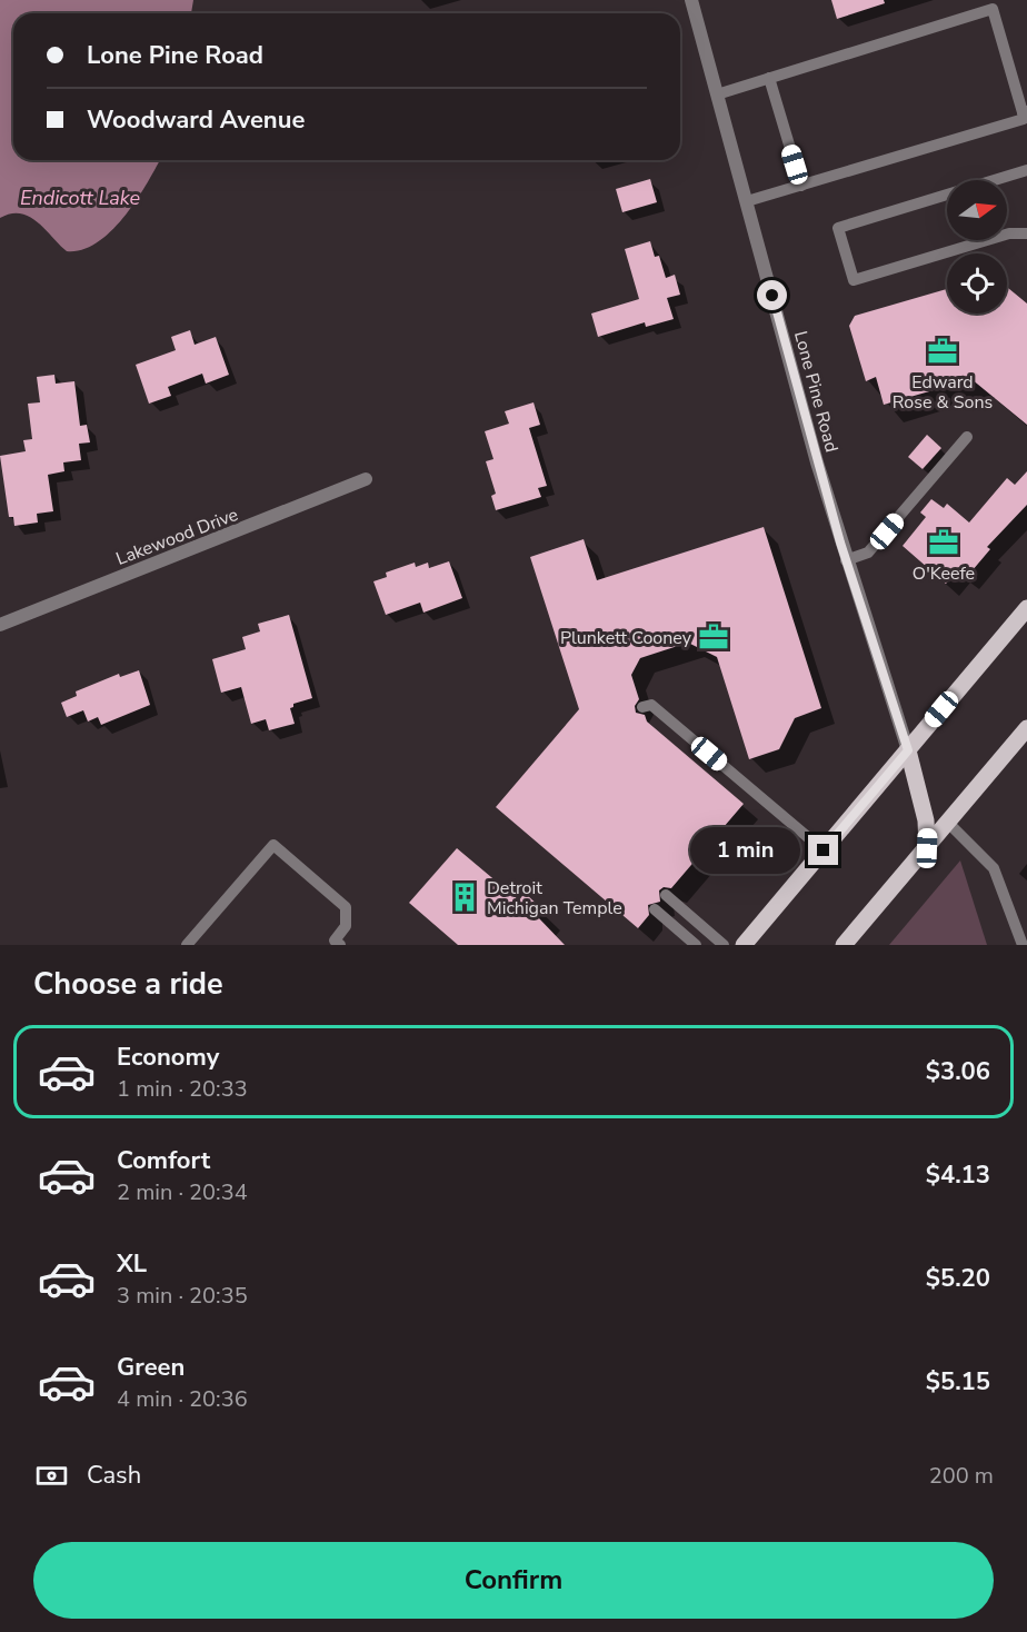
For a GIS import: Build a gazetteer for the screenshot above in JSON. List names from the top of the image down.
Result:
{
  "streets": {
    "street": ["Lone Pine Road", "Lakewood Drive"]
  },
  "water": ["Endicott Lake"],
  "places": {
    "office": ["Edward Rose & Sons", "O'Keefe", "Plunkett Cooney"],
    "building": ["Detroit Michigan Temple"]
  },
  "north": "right",
  "page": {
    "banner": ["Lone Pine Road", "Woodward Avenue"],
    "bubble": "1 min",
    "heading": "Choose a ride",
    "list": [
      {
        "name": "Economy",
        "note": "1 min · 20:33",
        "value": "$3.06"
      },
      {
        "name": "Comfort",
        "note": "2 min · 20:34",
        "value": "$4.13"
      },
      {
        "name": "XL",
        "note": "3 min · 20:35",
        "value": "$5.20"
      },
      {
        "name": "Green",
        "note": "4 min · 20:36",
        "value": "$5.15"
      }
    ],
    "pay": ["Cash", "200 m"],
    "buttons": "Confirm"
  }
}
